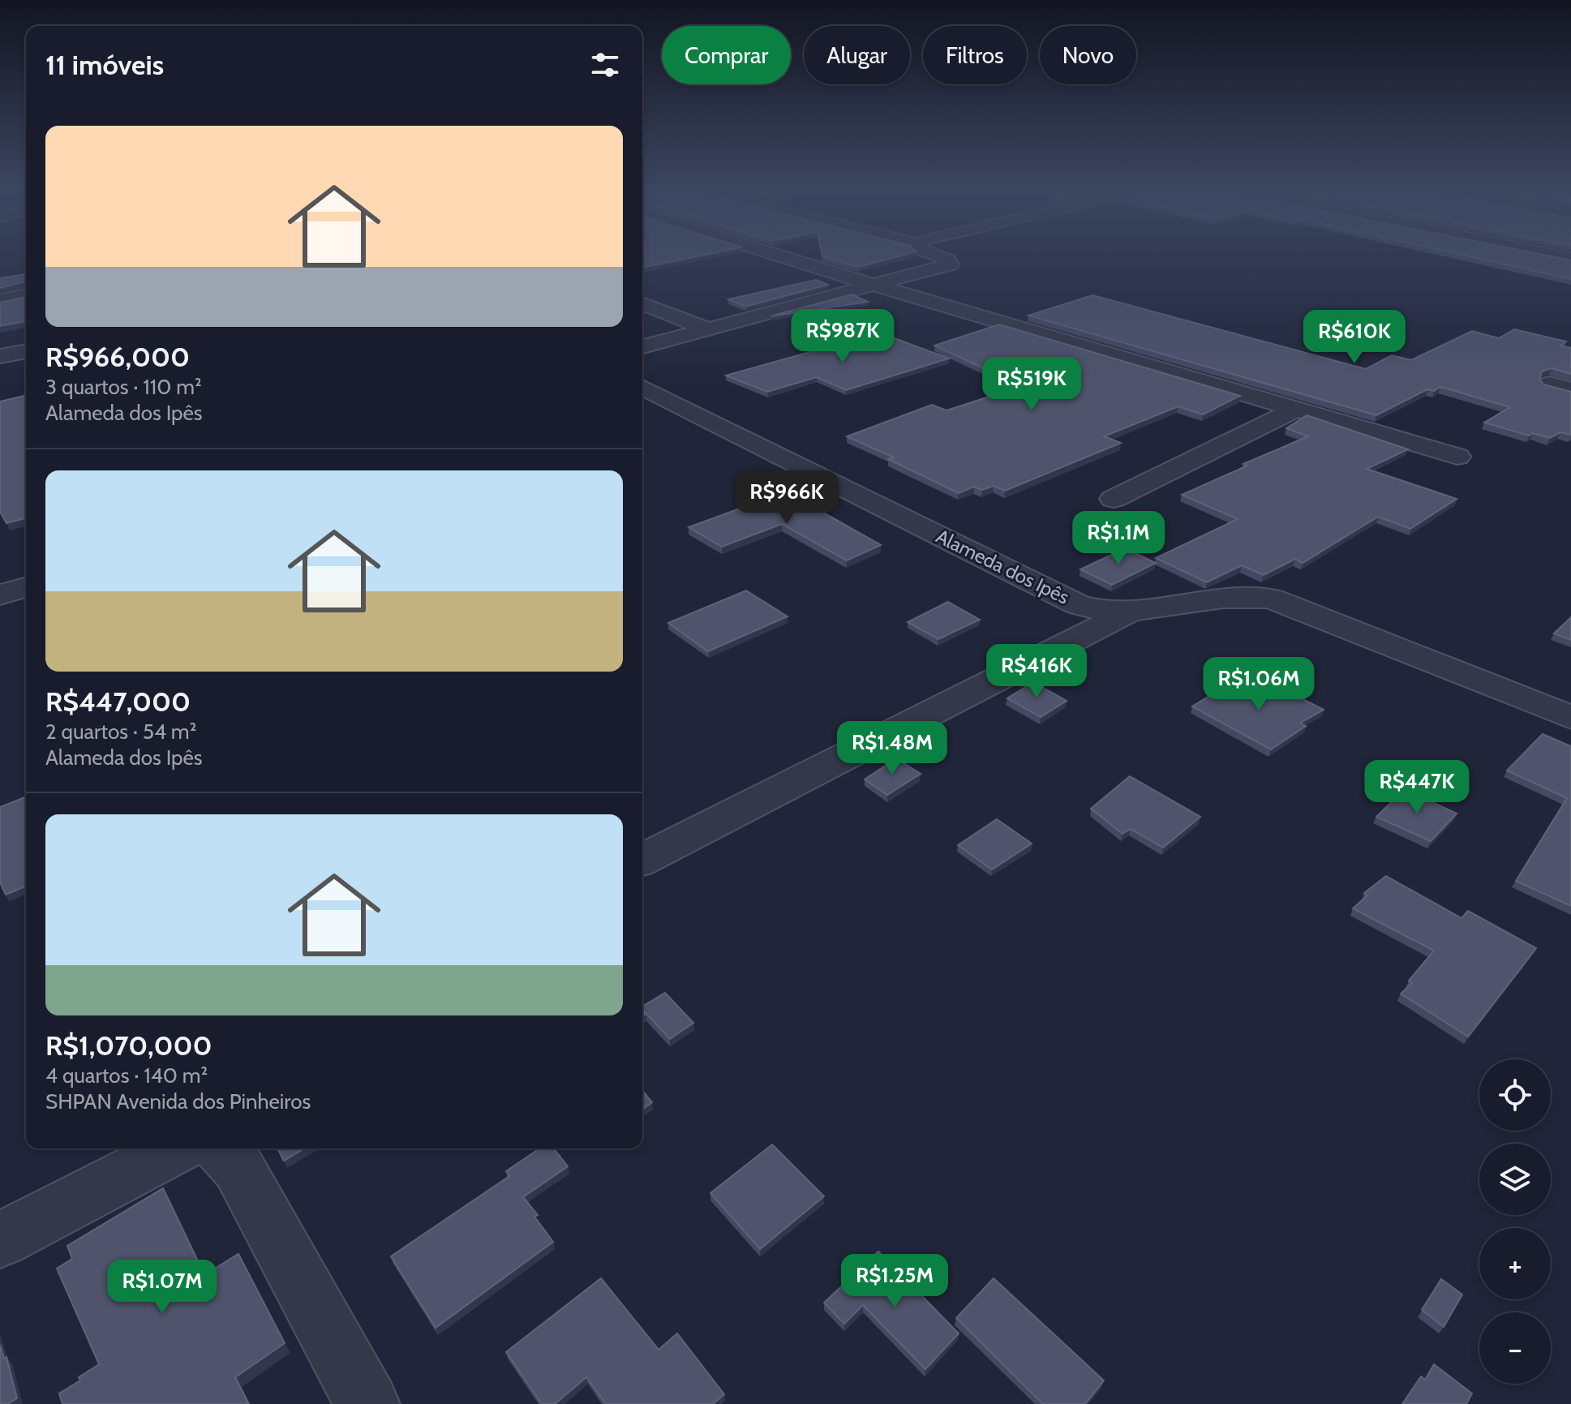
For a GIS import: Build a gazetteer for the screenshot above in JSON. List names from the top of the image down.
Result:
{
  "streets": {
    "street": ["Alameda dos Ipês"]
  },
  "page": {
    "chip": [
      "Comprar",
      "Alugar",
      "Filtros",
      "Novo"
    ],
    "heading": "11 imóveis",
    "list": [
      {
        "name": "R$966,000",
        "note": "3 quartos · 110 m² · Alameda dos Ipês"
      },
      {
        "name": "R$447,000",
        "note": "2 quartos · 54 m² · Alameda dos Ipês"
      },
      {
        "name": "R$1,070,000",
        "note": "4 quartos · 140 m² · SHPAN Avenida dos Pinheiros"
      }
    ],
    "price": [
      "R$987K",
      "R$610K",
      "R$519K",
      "R$966K",
      "R$1.1M",
      "R$416K",
      "R$1.06M",
      "R$1.48M",
      "R$447K",
      "R$1.25M",
      "R$1.07M"
    ],
    "map_buttons": ["+", "−"]
  }
}
